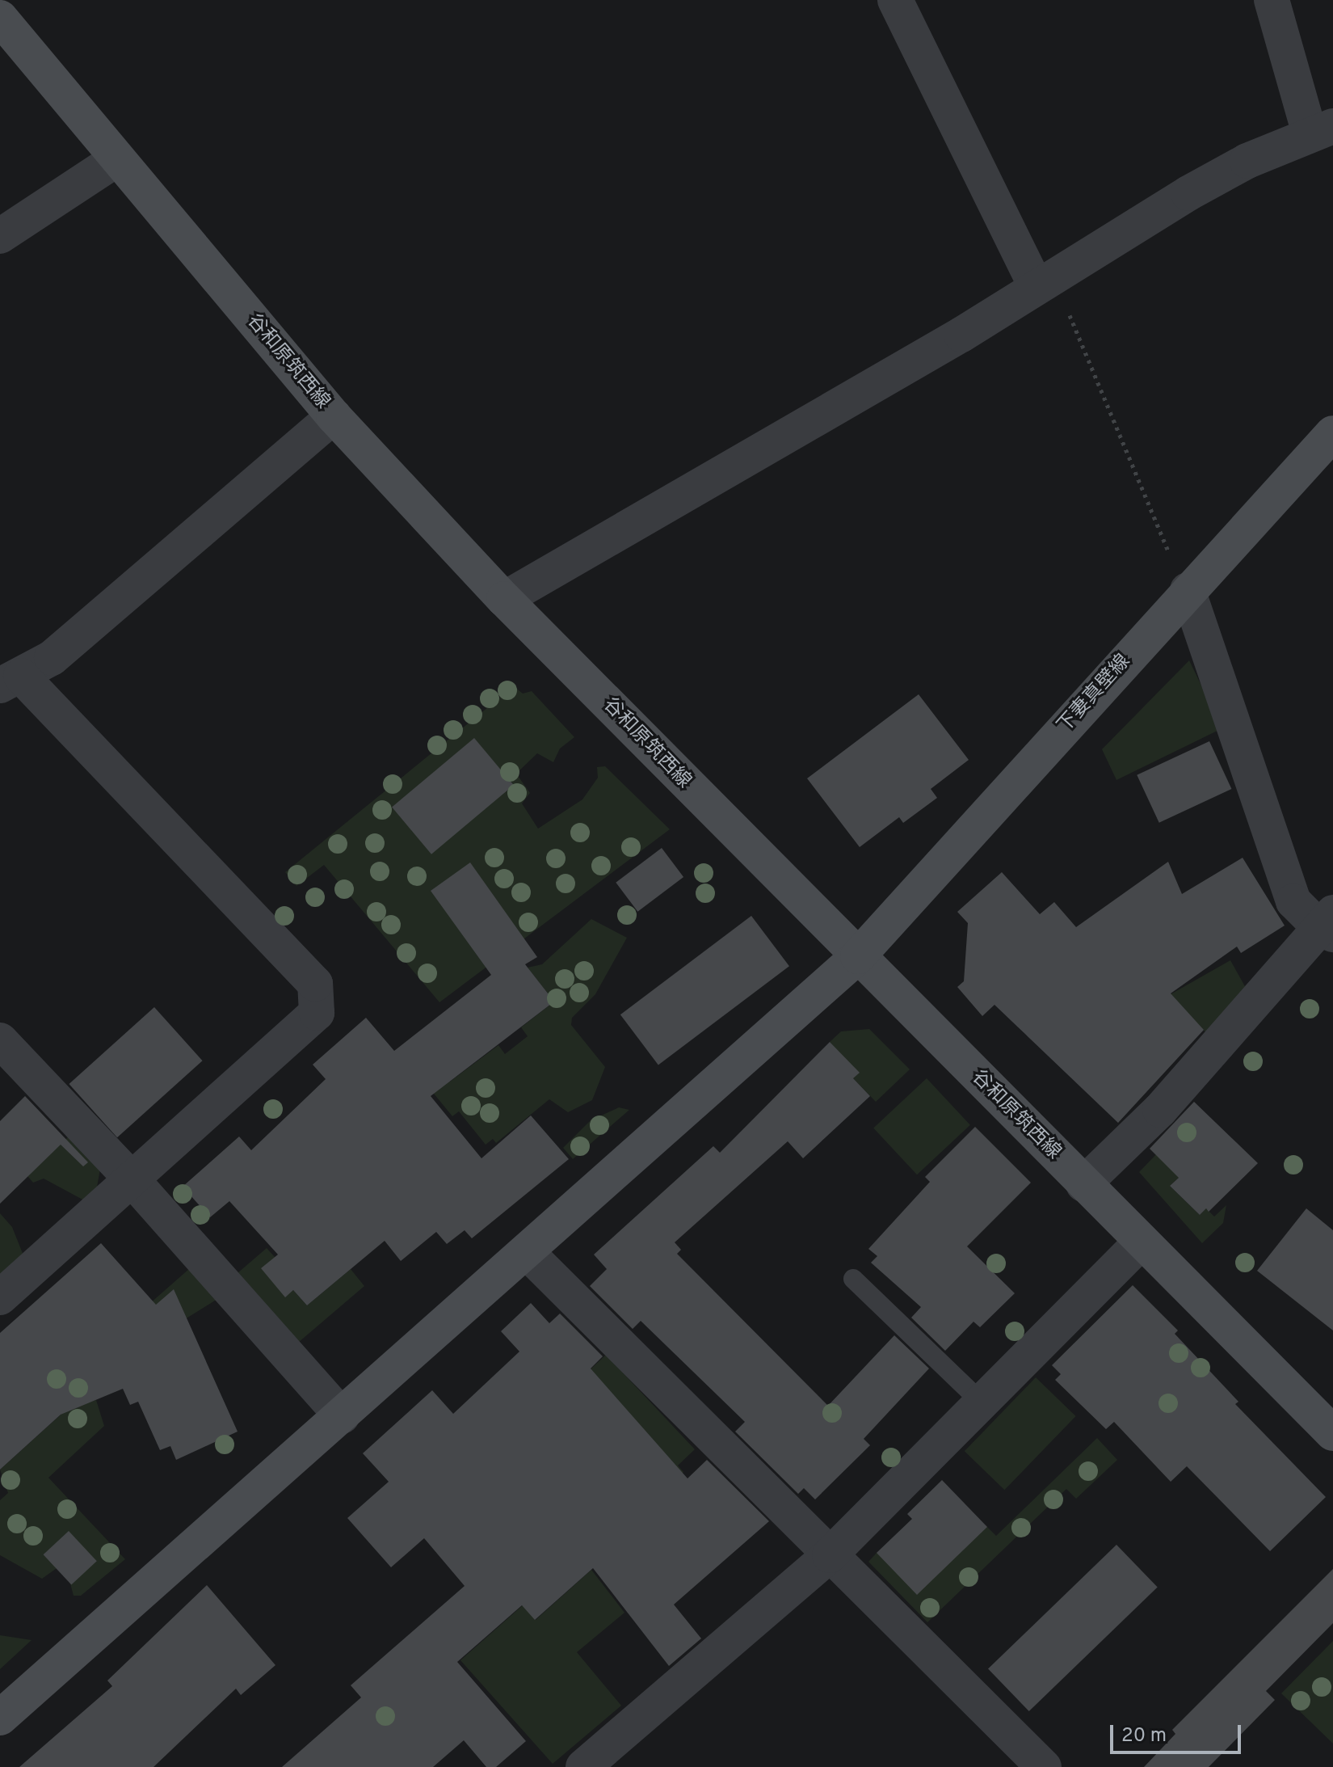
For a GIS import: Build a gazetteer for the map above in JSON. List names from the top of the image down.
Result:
{
  "streets": {
    "main road": ["谷和原筑西線", "下妻真壁線"]
  },
  "crossings": [
    ["谷和原筑西線", "下妻真壁線"]
  ],
  "scale_bar": "20 m"
}
